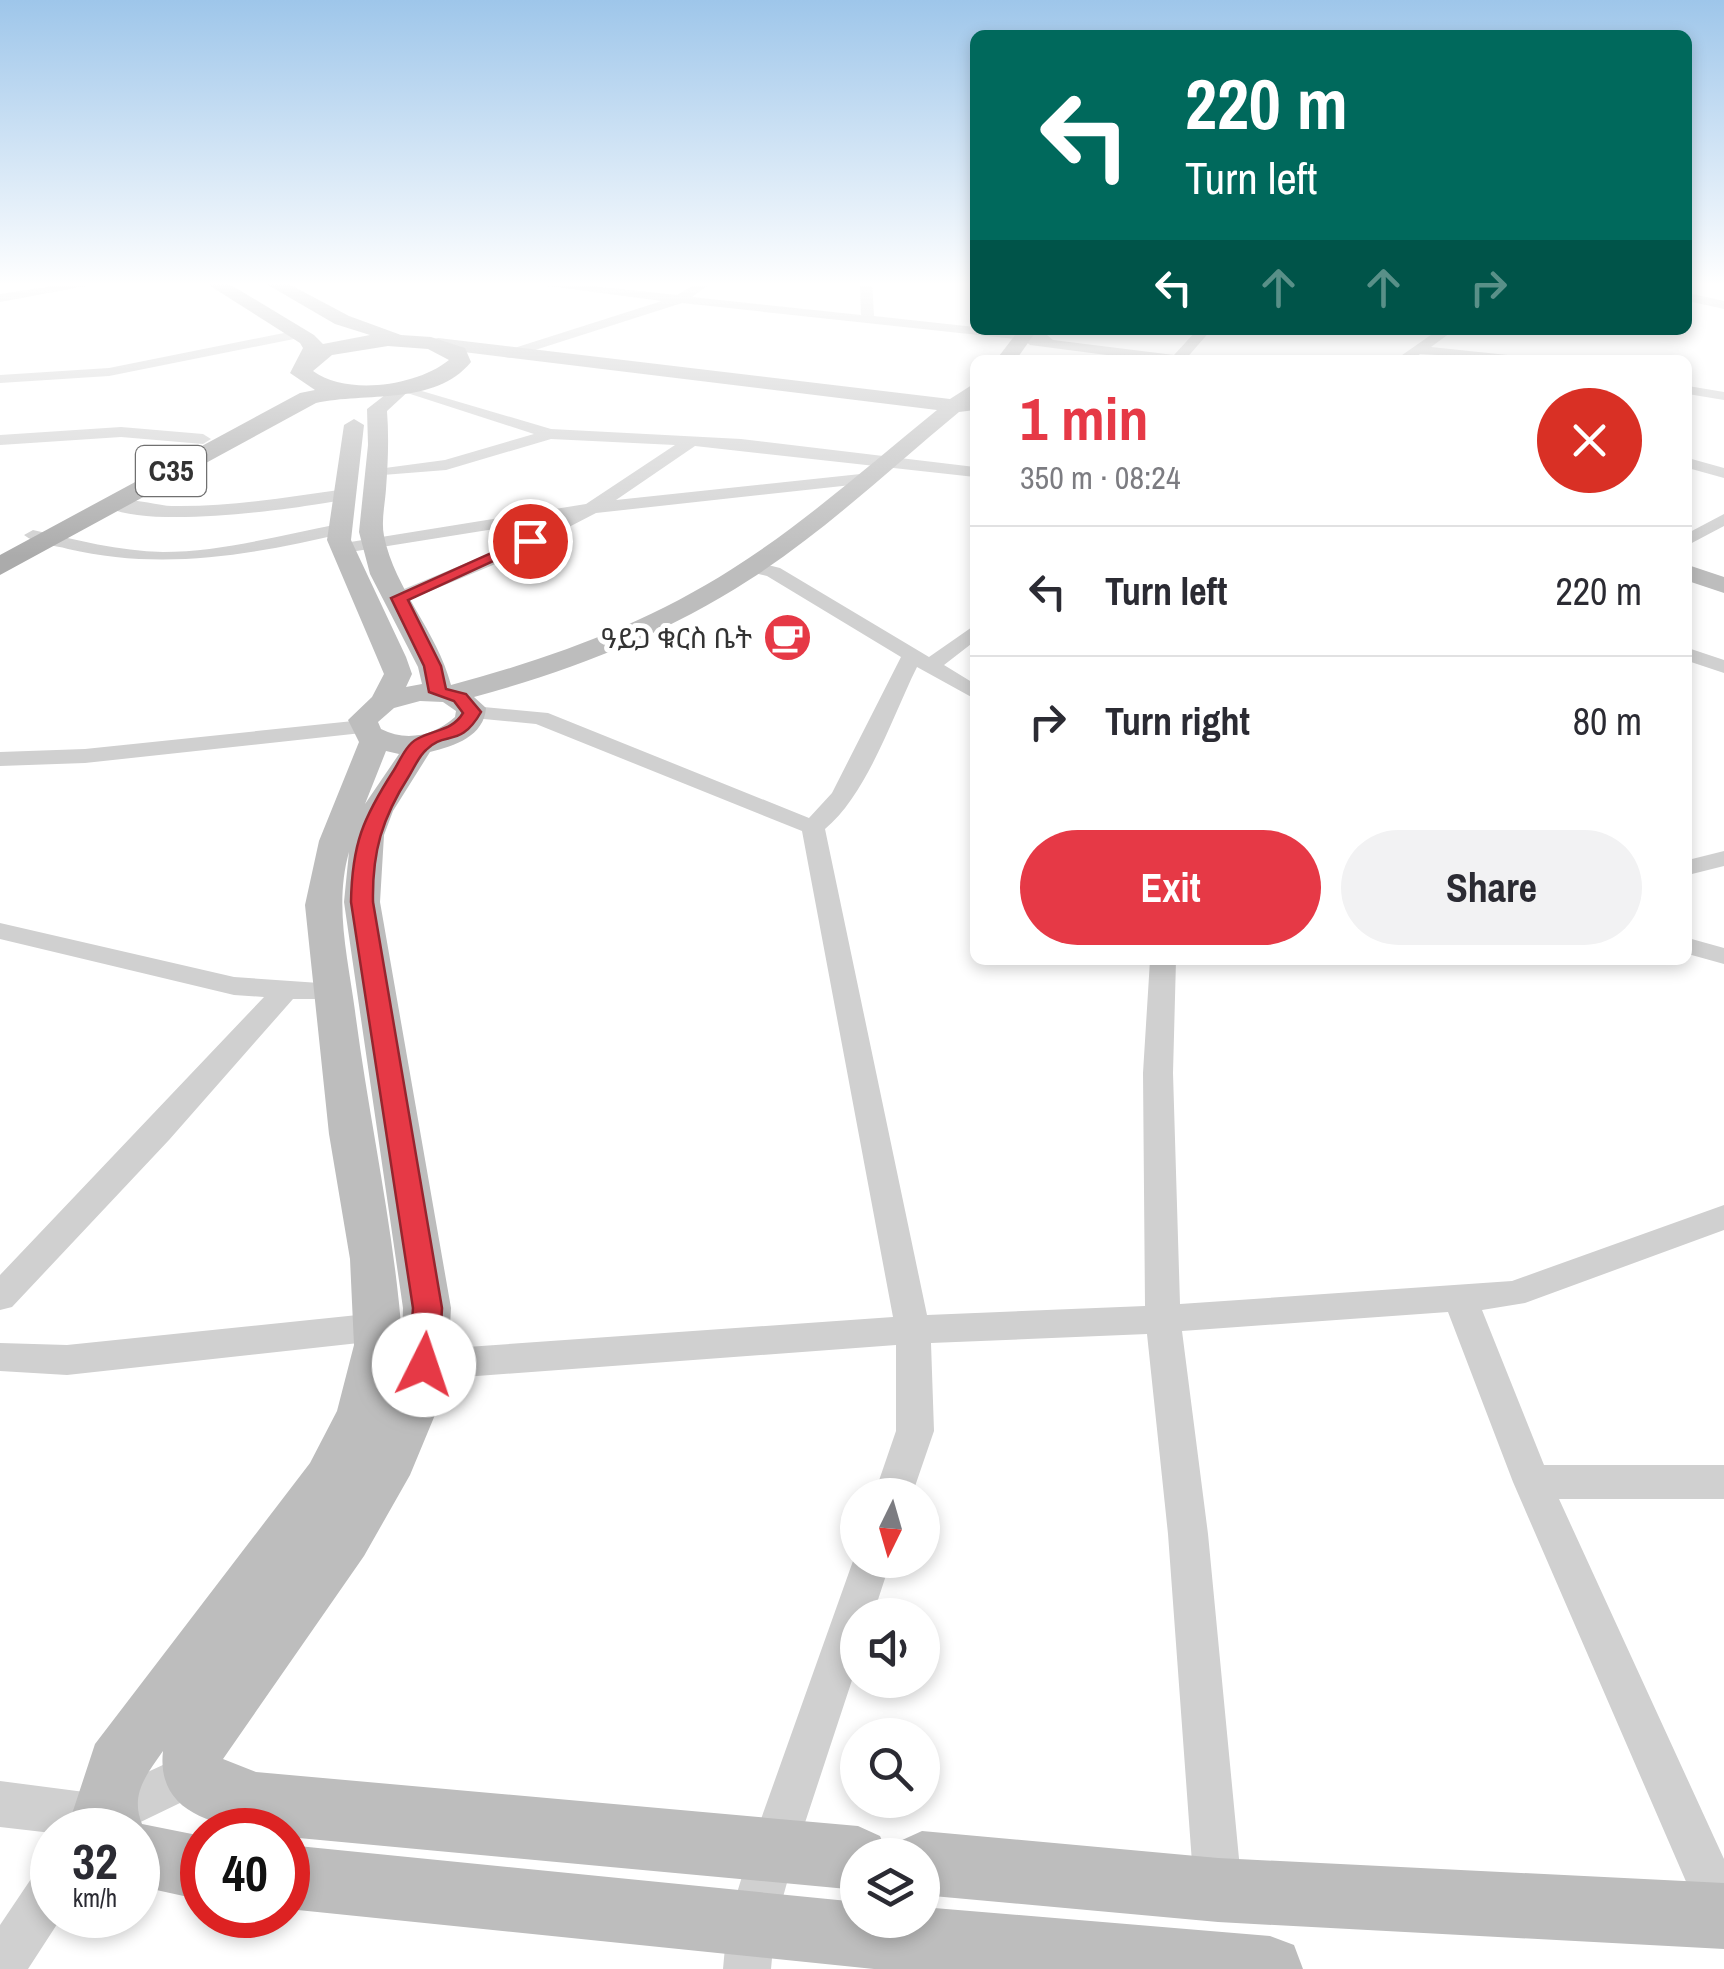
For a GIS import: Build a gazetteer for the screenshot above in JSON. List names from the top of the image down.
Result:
{
  "streets": {
    "main road": ["C35"]
  },
  "places": {
    "cafe": ["ዓይጋ ቁርስ ቤት"]
  },
  "north": "bottom",
  "page": {
    "turn": ["220 m", "Turn left"],
    "heading": ["1 min", "350 m · 08:24"],
    "list": [
      {
        "name": "Turn left",
        "value": "220 m"
      },
      {
        "name": "Turn right",
        "value": "80 m"
      }
    ],
    "buttons": ["Exit", "Share"],
    "speed": "32 km/h",
    "limit": "40"
  }
}
